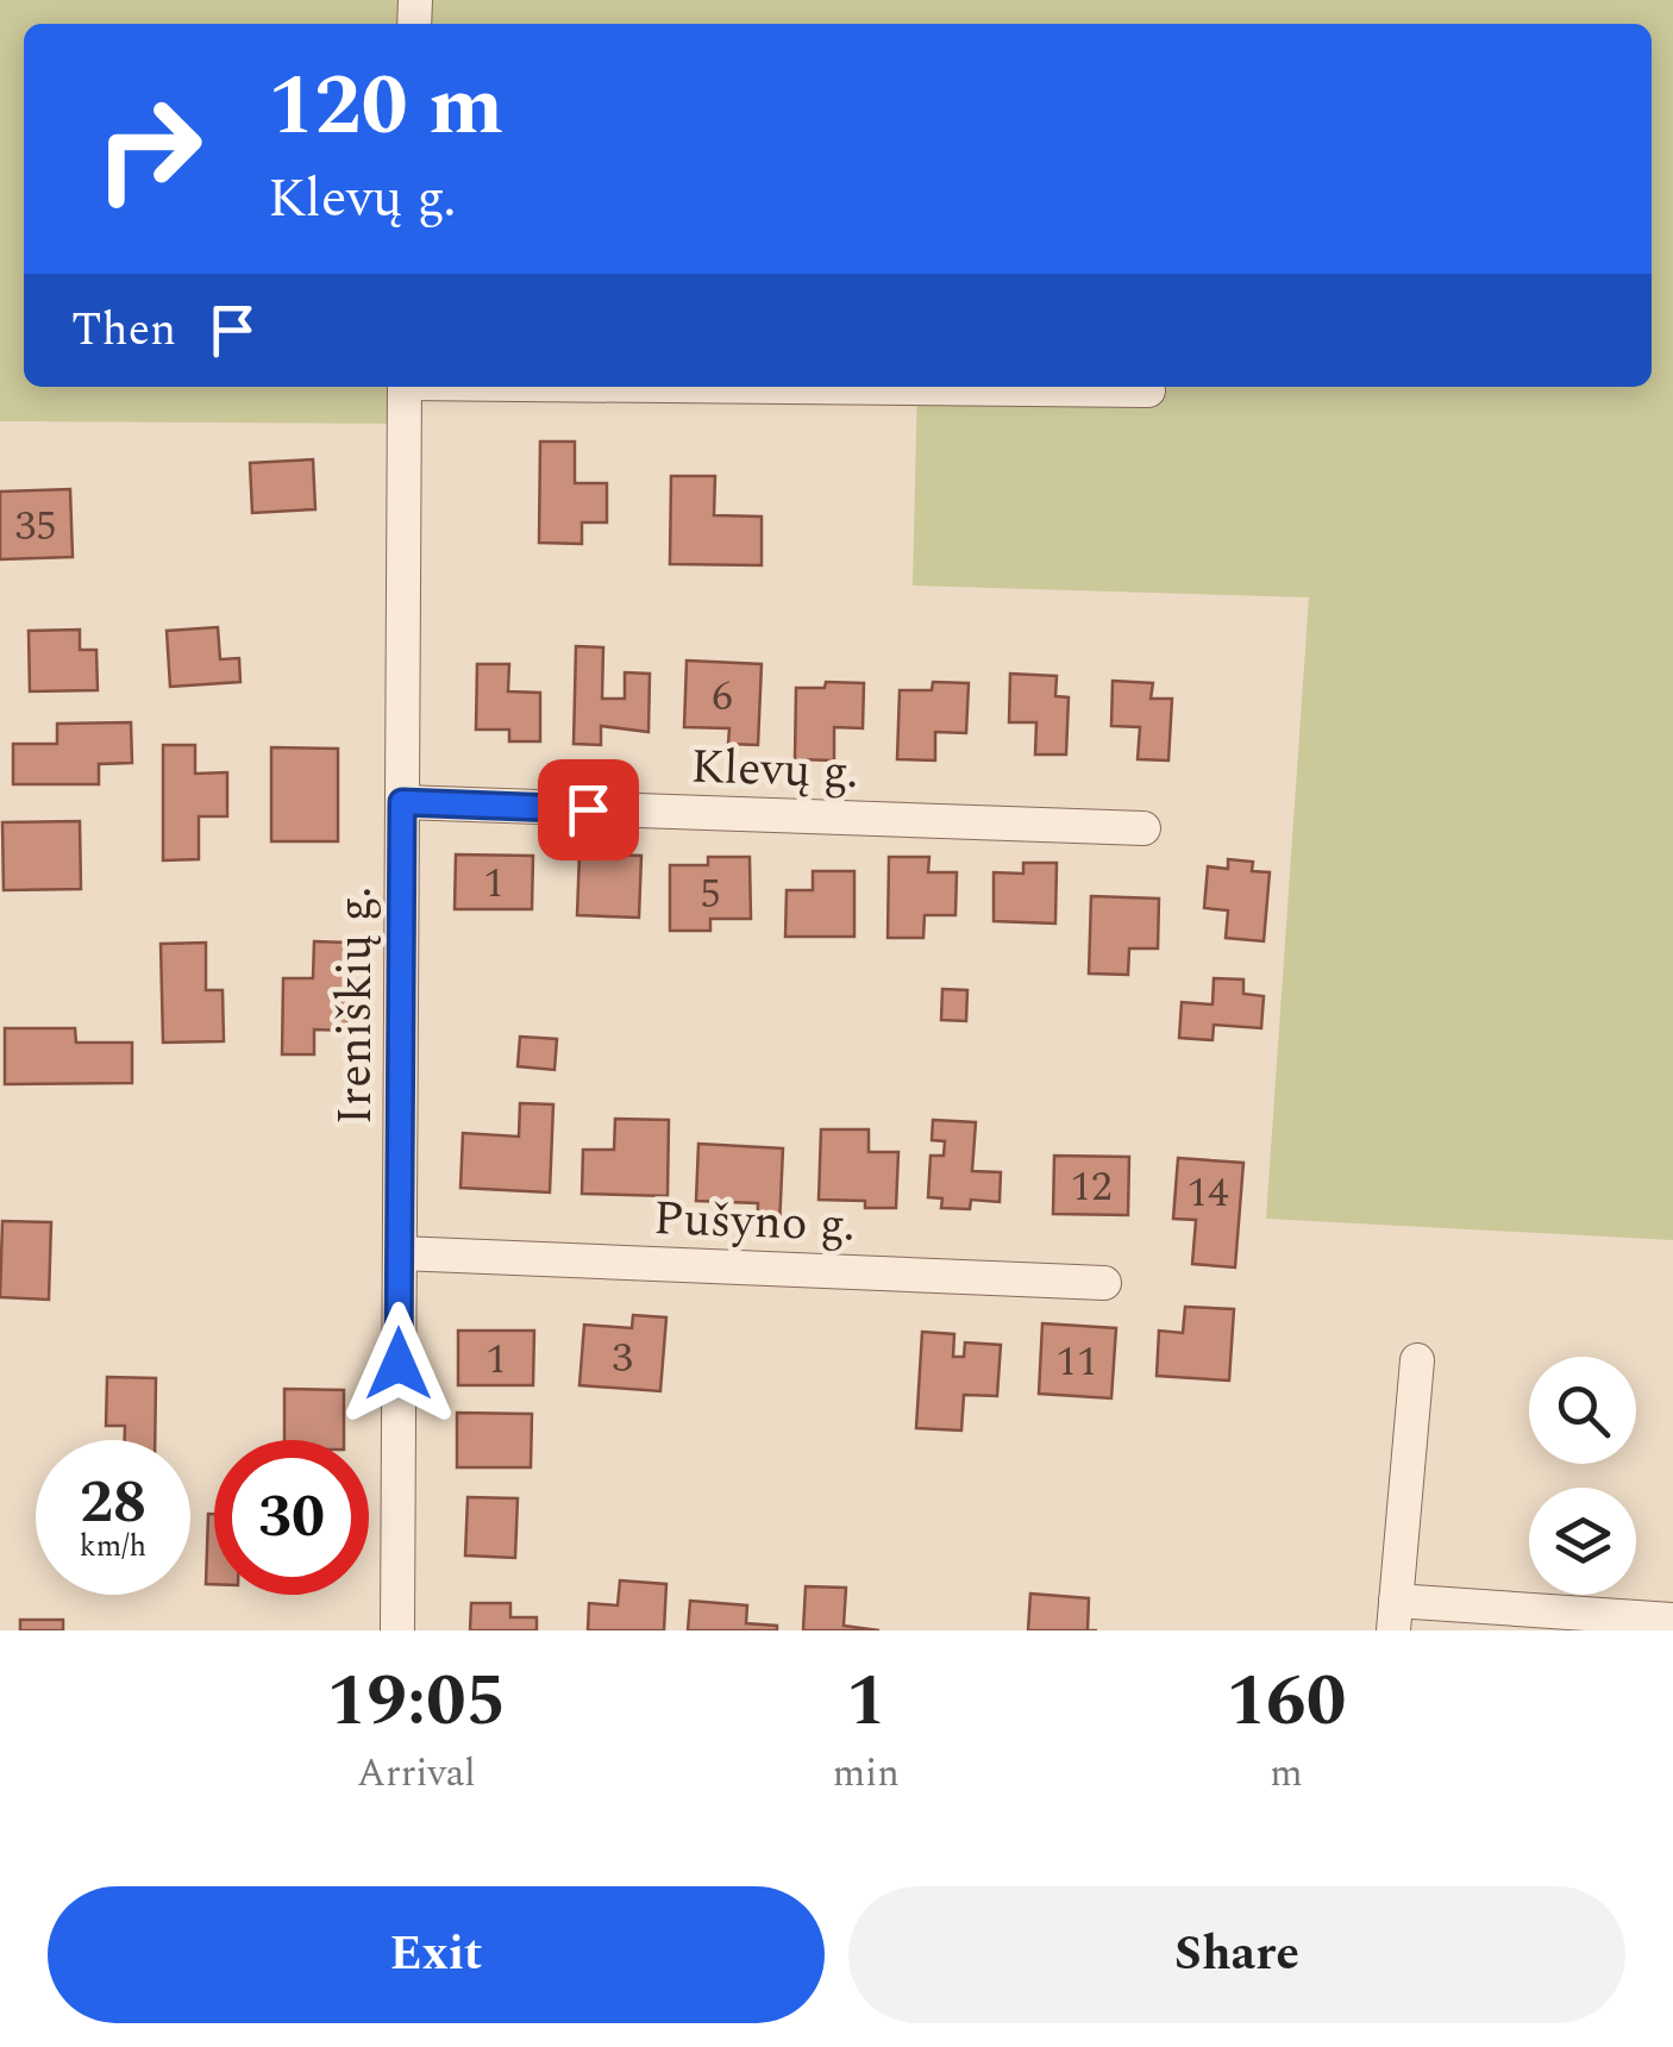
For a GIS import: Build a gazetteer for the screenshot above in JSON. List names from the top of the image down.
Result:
{
  "streets": {
    "street": ["Klevų g.", "Ireniškių g.", "Pušyno g."]
  },
  "crossings": [
    ["Klevų g.", "Ireniškių g."],
    ["Ireniškių g.", "Pušyno g."]
  ],
  "house_numbers": [
    "35",
    "6",
    "1",
    "5",
    "12",
    "14",
    "3",
    "1",
    "11"
  ],
  "page": {
    "turn": ["120 m", "Klevų g."],
    "then": "Then",
    "speed": "28 km/h",
    "limit": "30",
    "eta": [
      "19:05",
      "Arrival",
      "1",
      "min",
      "160",
      "m"
    ],
    "buttons": ["Exit", "Share"]
  }
}
